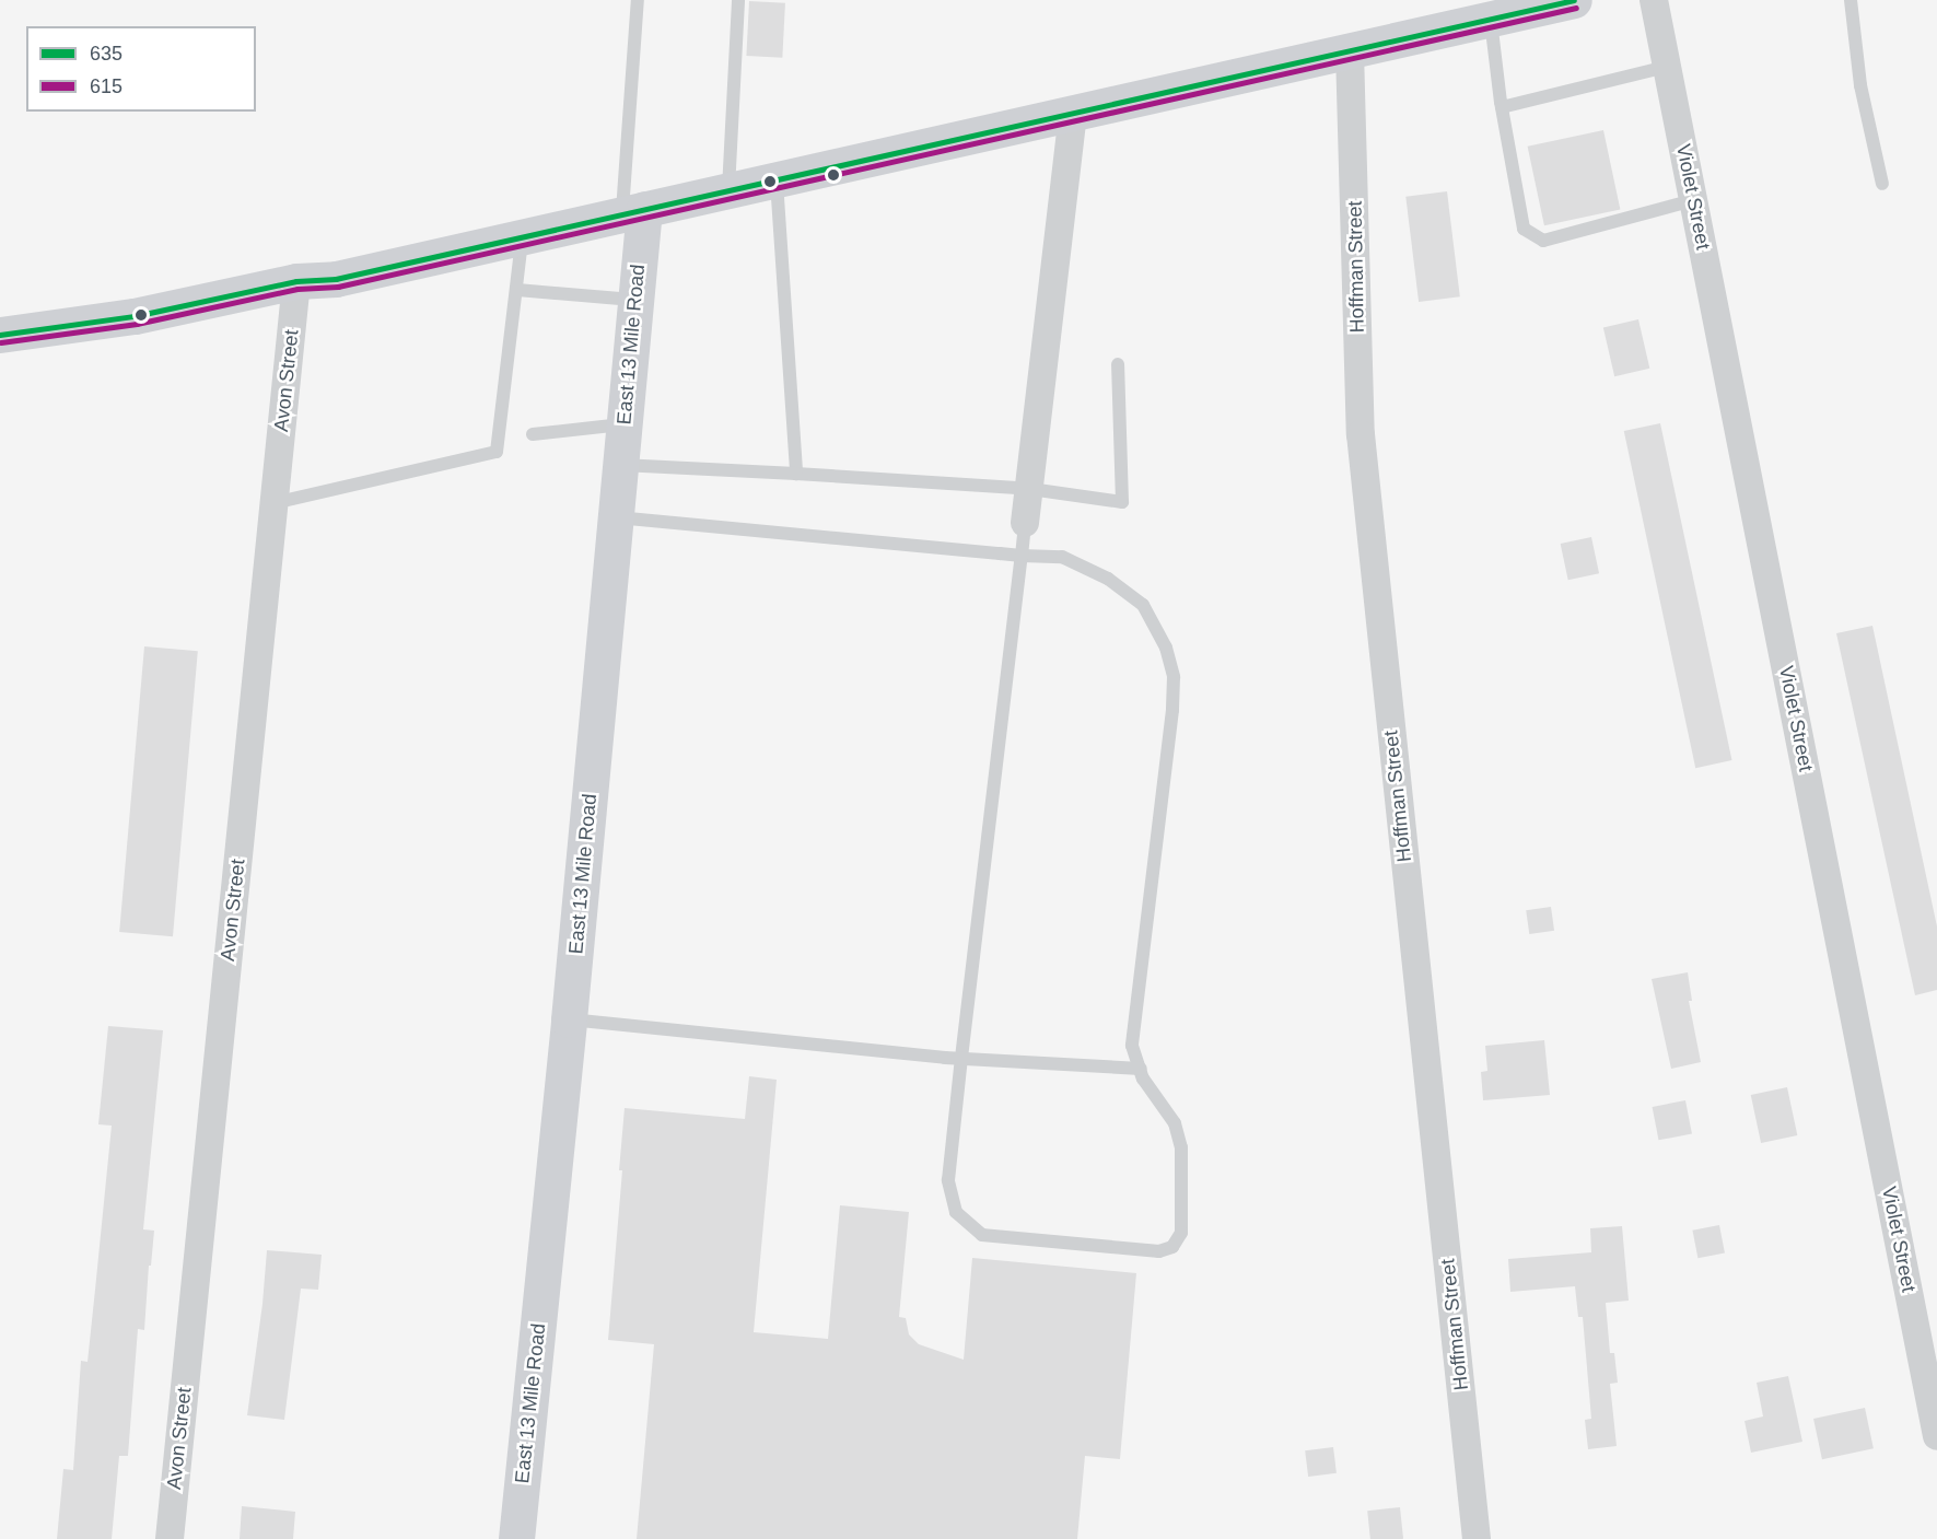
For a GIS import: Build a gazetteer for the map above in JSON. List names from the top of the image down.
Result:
{
  "streets": {
    "main road": ["East 13 Mile Road"],
    "street": ["Violet Street", "Hoffman Street", "Avon Street"]
  },
  "lines": ["transit line 635", "transit line 615"],
  "legend": ["635", "615"]
}
